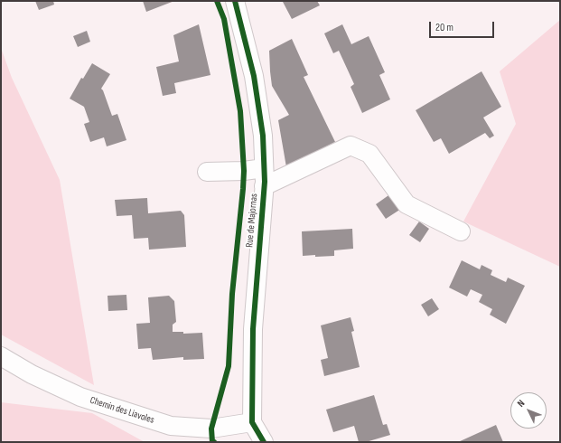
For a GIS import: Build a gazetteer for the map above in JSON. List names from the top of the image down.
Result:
{
  "streets": {
    "street": ["Rue de Majornas", "Chemin des Liavoles"]
  },
  "crossings": [
    ["Rue de Majornas", "Chemin des Liavoles"]
  ],
  "scale_bar": "20 m",
  "north": "top left"
}
